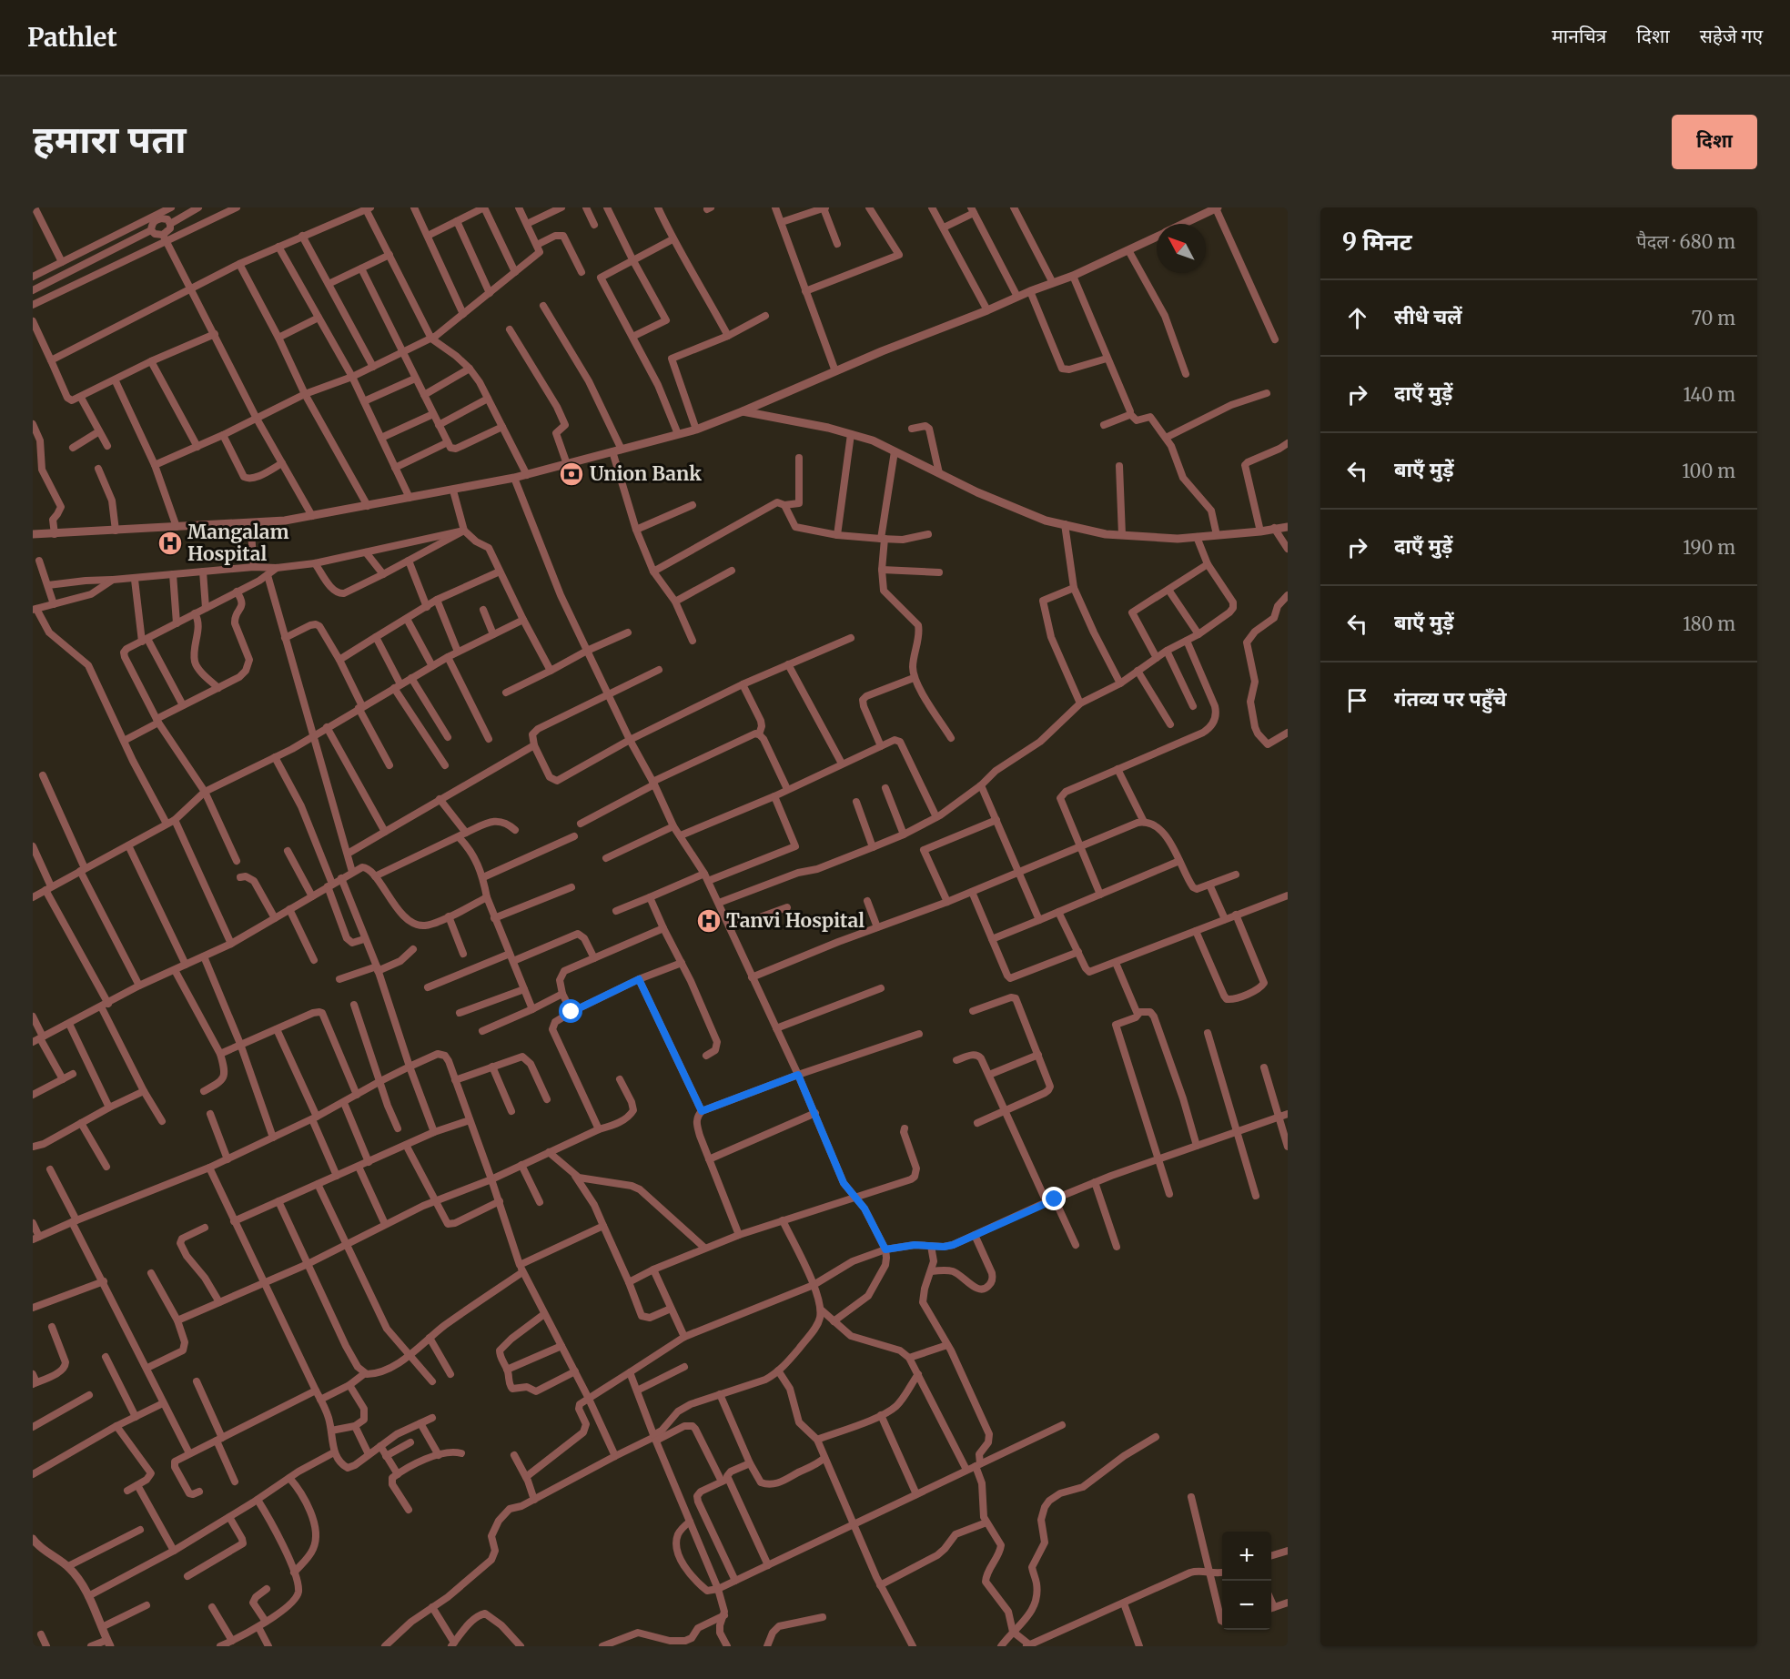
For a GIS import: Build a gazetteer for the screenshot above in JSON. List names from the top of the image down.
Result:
{
  "places": {
    "bank": ["Union Bank"],
    "hospital": ["Mangalam Hospital", "Tanvi Hospital"]
  },
  "north": "top left",
  "page": {
    "header": "Pathlet",
    "nav": ["मानचित्र", "दिशा", "सहेजे गए"],
    "buttons": "दिशा",
    "title": "हमारा पता",
    "heading": ["9 मिनट", "पैदल · 680 m"],
    "list": [
      ["सीधे चलें", "70 m"],
      ["दाएँ मुड़ें", "140 m"],
      ["बाएँ मुड़ें", "100 m"],
      ["दाएँ मुड़ें", "190 m"],
      ["बाएँ मुड़ें", "180 m"],
      "गंतव्य पर पहुँचे"
    ],
    "map_buttons": ["+", "−"]
  }
}
